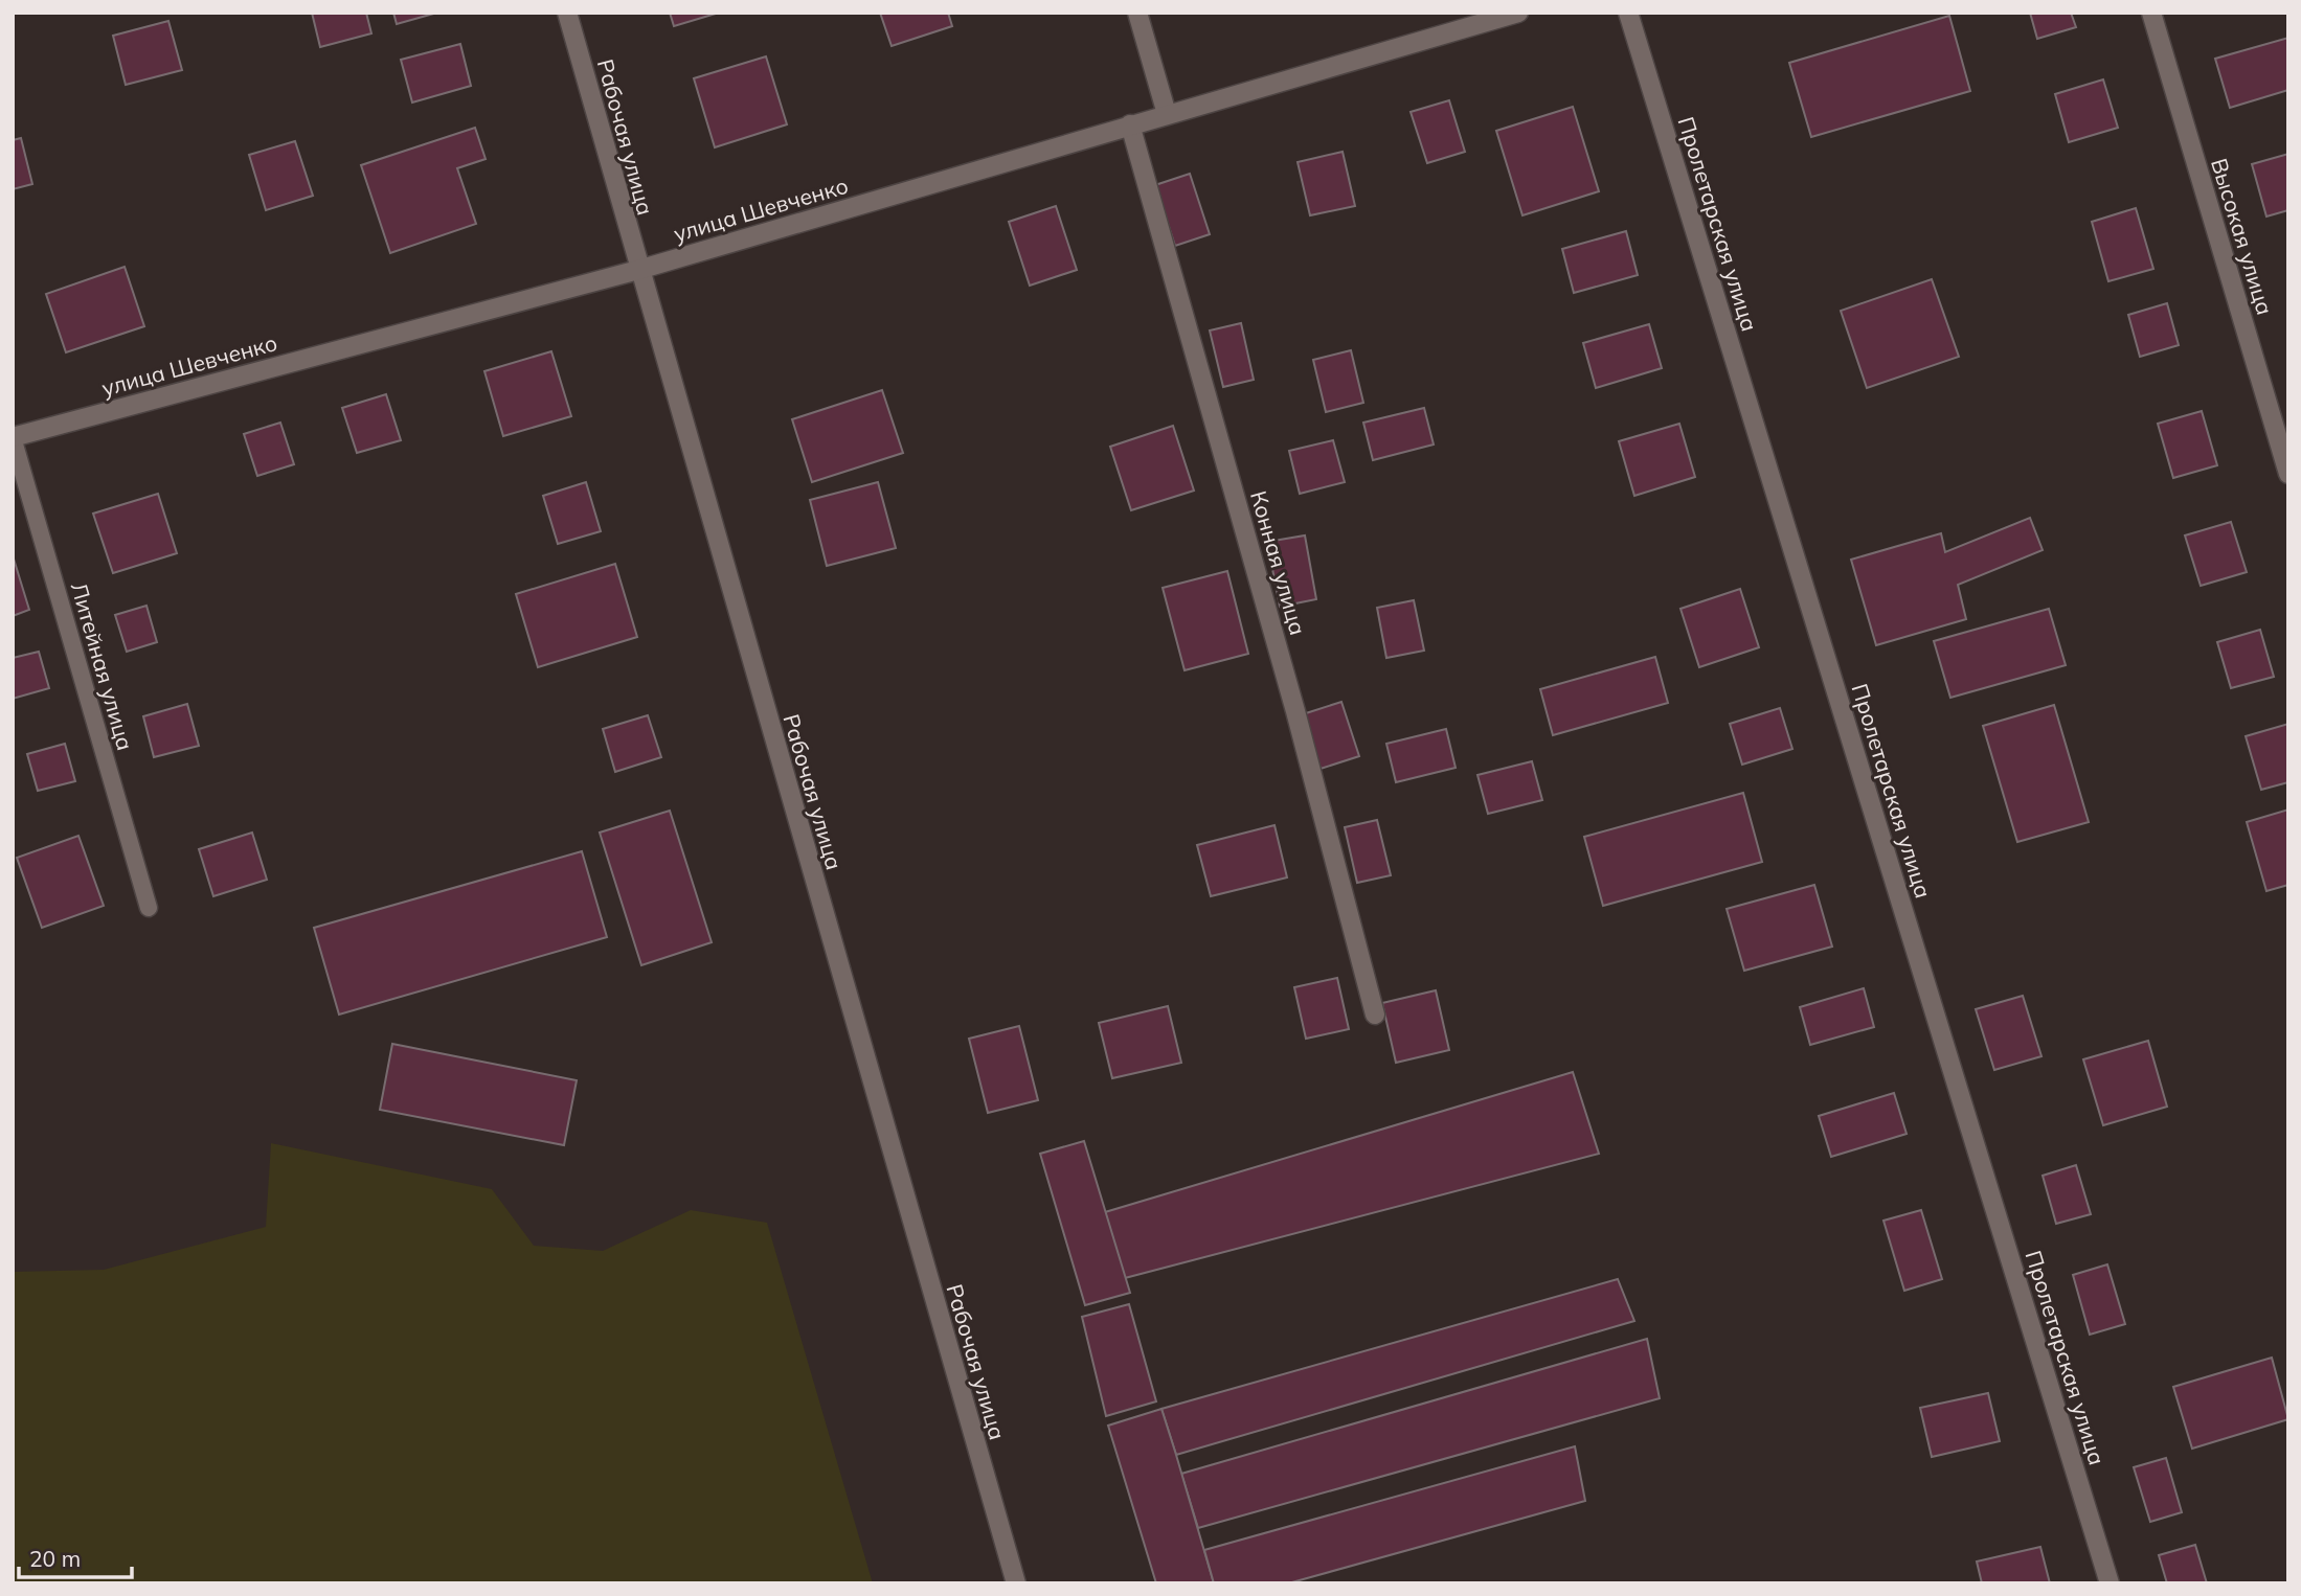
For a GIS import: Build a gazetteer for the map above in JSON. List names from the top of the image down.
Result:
{
  "streets": {
    "street": [
      "Рабочая улица",
      "улица Шевченко",
      "Пролетарская улица",
      "Высокая улица",
      "Конная улица"
    ],
    "lane": ["Литейная улица"]
  },
  "crossings": [
    ["Рабочая улица", "улица Шевченко"],
    ["улица Шевченко", "Конная улица"],
    ["улица Шевченко", "Литейная улица"]
  ],
  "scale_bar": "20 m"
}
